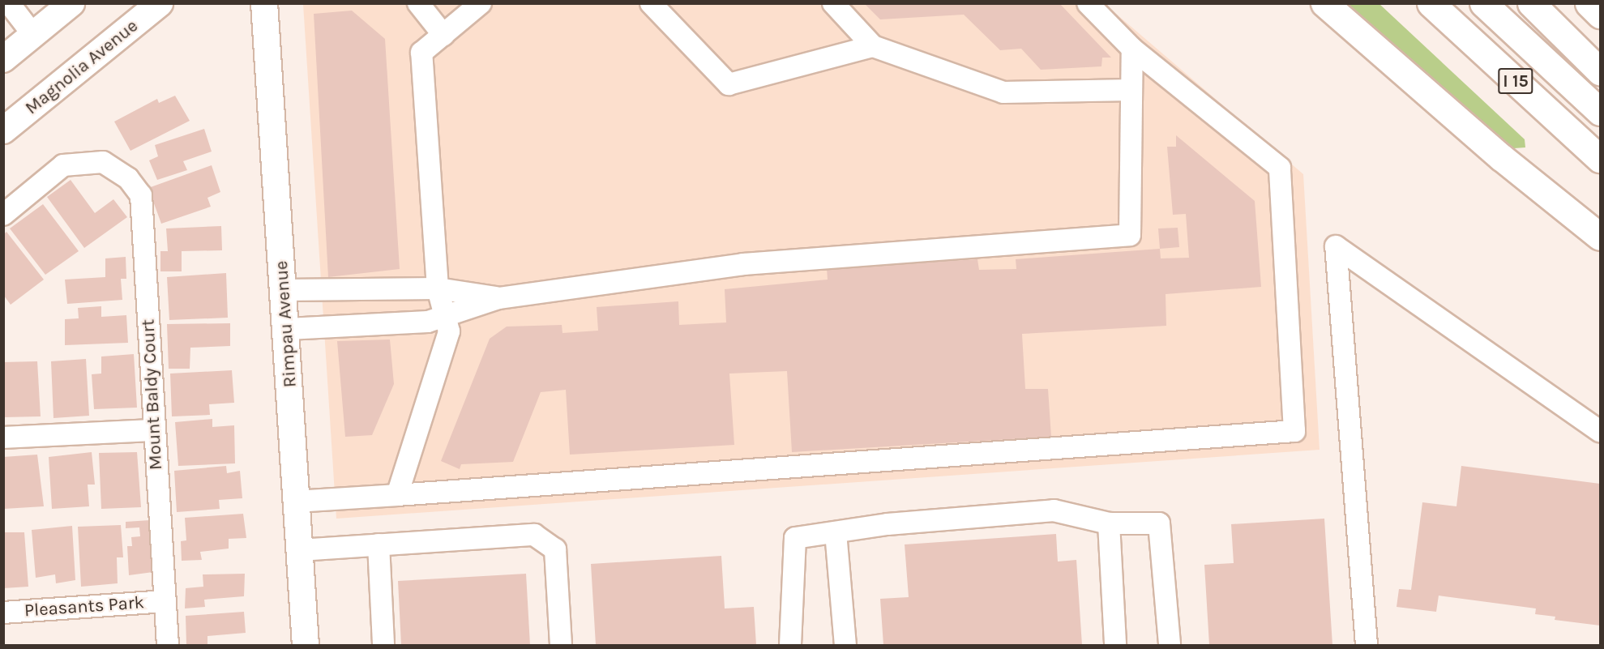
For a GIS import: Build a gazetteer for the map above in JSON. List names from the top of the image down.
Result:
{
  "streets": {
    "highway": ["I 15"],
    "main road": ["Magnolia Avenue", "Rimpau Avenue"],
    "street": ["Mount Baldy Court", "Pleasants Park"]
  },
  "crossings": [
    ["Mount Baldy Court", "Pleasants Park"]
  ]
}
